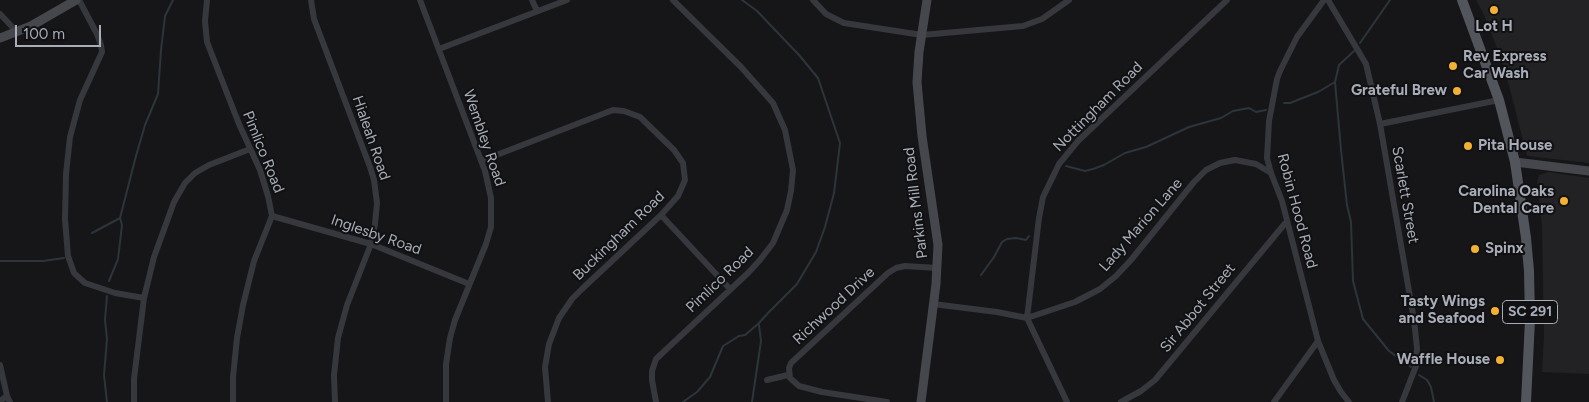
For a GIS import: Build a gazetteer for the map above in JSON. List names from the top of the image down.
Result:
{
  "streets": {
    "main road": ["SC 291"],
    "street": [
      "Nottingham Road",
      "Hialeah Road",
      "Wembley Road",
      "Pimlico Road",
      "Scarlett Street",
      "Parkins Mill Road",
      "Robin Hood Road",
      "Lady Marion Lane",
      "Inglesby Road",
      "Buckingham Road",
      "Richwood Drive",
      "Sir Abbot Street"
    ]
  },
  "crossings": [
    ["Nottingham Road", "Lady Marion Lane"],
    ["Hialeah Road", "Inglesby Road"],
    ["Wembley Road", "Inglesby Road"],
    ["Wembley Road", "Buckingham Road"],
    ["Pimlico Road", "Inglesby Road"],
    ["Parkins Mill Road", "Richwood Drive"],
    ["Robin Hood Road", "Lady Marion Lane"],
    ["Robin Hood Road", "Sir Abbot Street"]
  ],
  "places": [
    "Lot H",
    "Rev Express Car Wash",
    "Grateful Brew",
    "Pita House",
    "Carolina Oaks Dental Care",
    "Spinx",
    "Tasty Wings and Seafood",
    "Waffle House"
  ],
  "scale_bar": "100 m"
}
